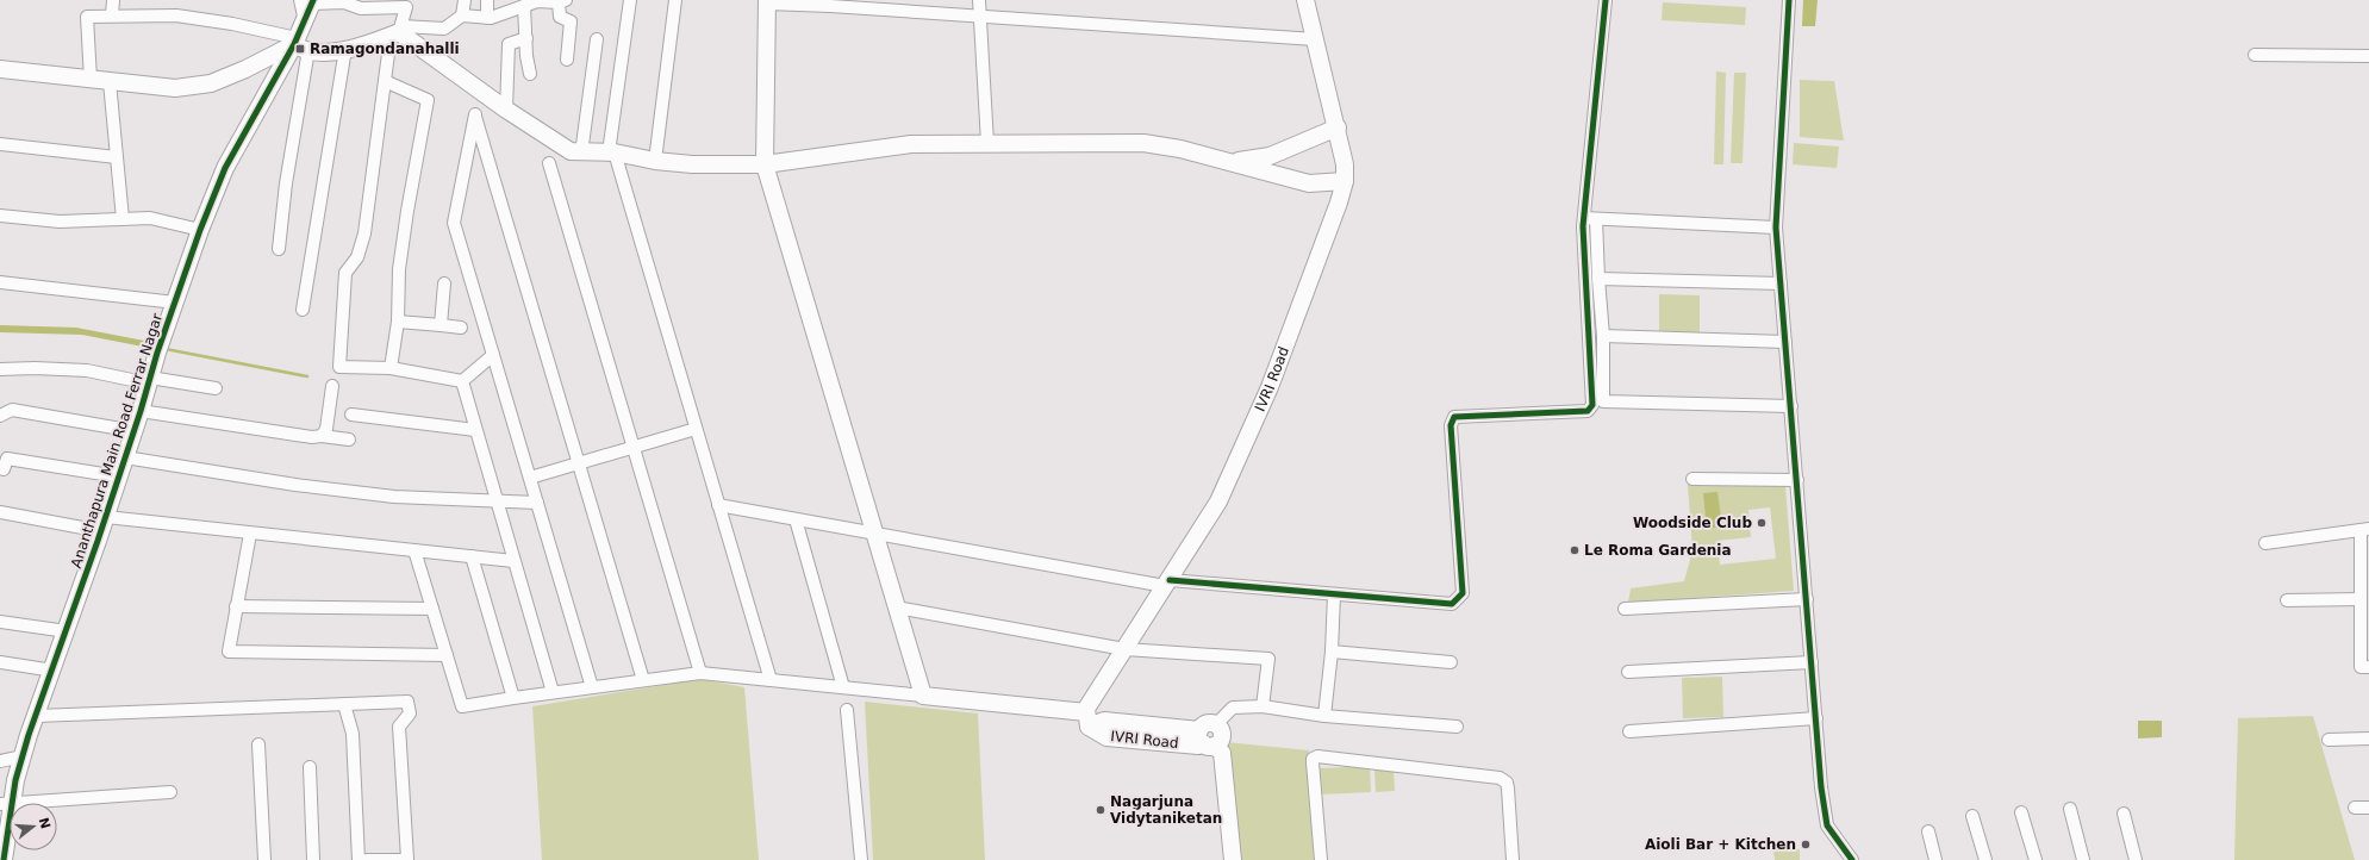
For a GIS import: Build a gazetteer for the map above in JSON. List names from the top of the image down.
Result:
{
  "streets": {
    "street": ["IVRI Road", "Ananthapura Main Road Ferrar Nagar"]
  },
  "places": {
    "transit": ["Ramagondanahalli"],
    "other": [
      "Woodside Club",
      "Le Roma Gardenia",
      "Nagarjuna Vidytaniketan",
      "Aioli Bar + Kitchen"
    ]
  },
  "north": "right"
}
